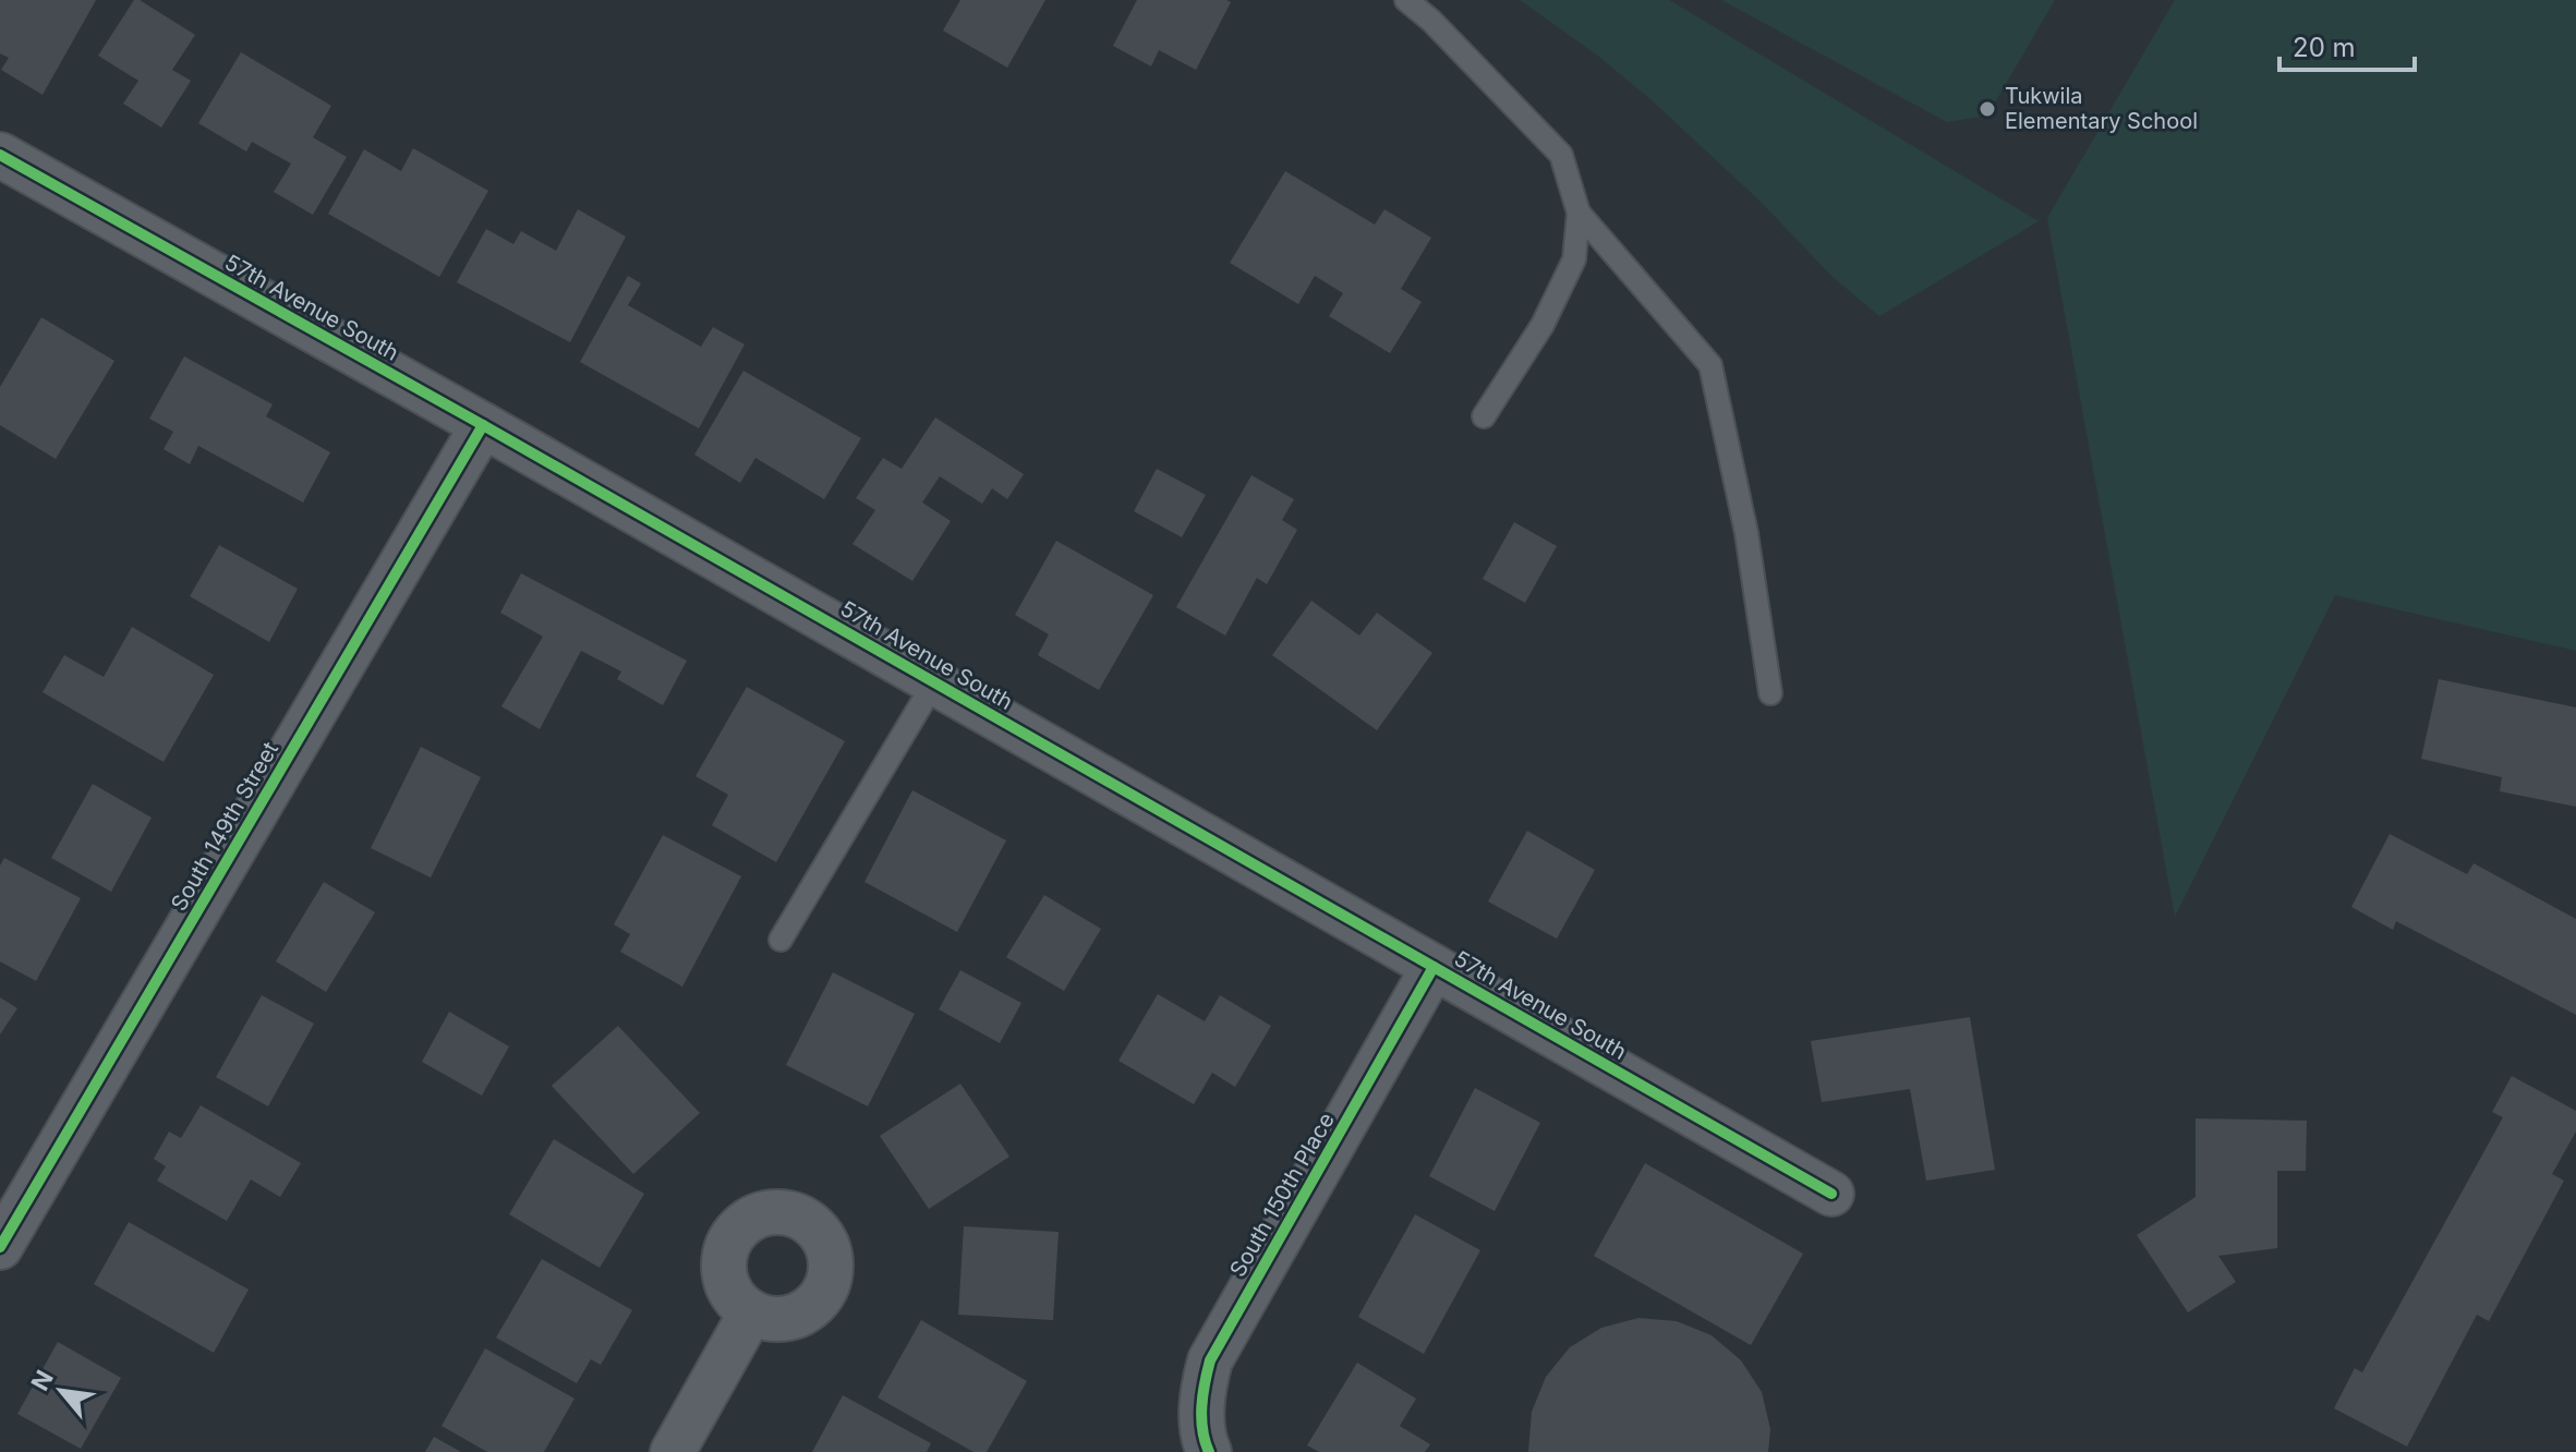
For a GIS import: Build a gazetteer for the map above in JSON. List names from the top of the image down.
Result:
{
  "streets": {
    "street": ["57th Avenue South", "South 149th Street", "South 150th Place"]
  },
  "crossings": [
    ["57th Avenue South", "South 149th Street"],
    ["57th Avenue South", "South 150th Place"]
  ],
  "places": ["Tukwila Elementary School"],
  "scale_bar": "20 m",
  "north": "top left"
}
